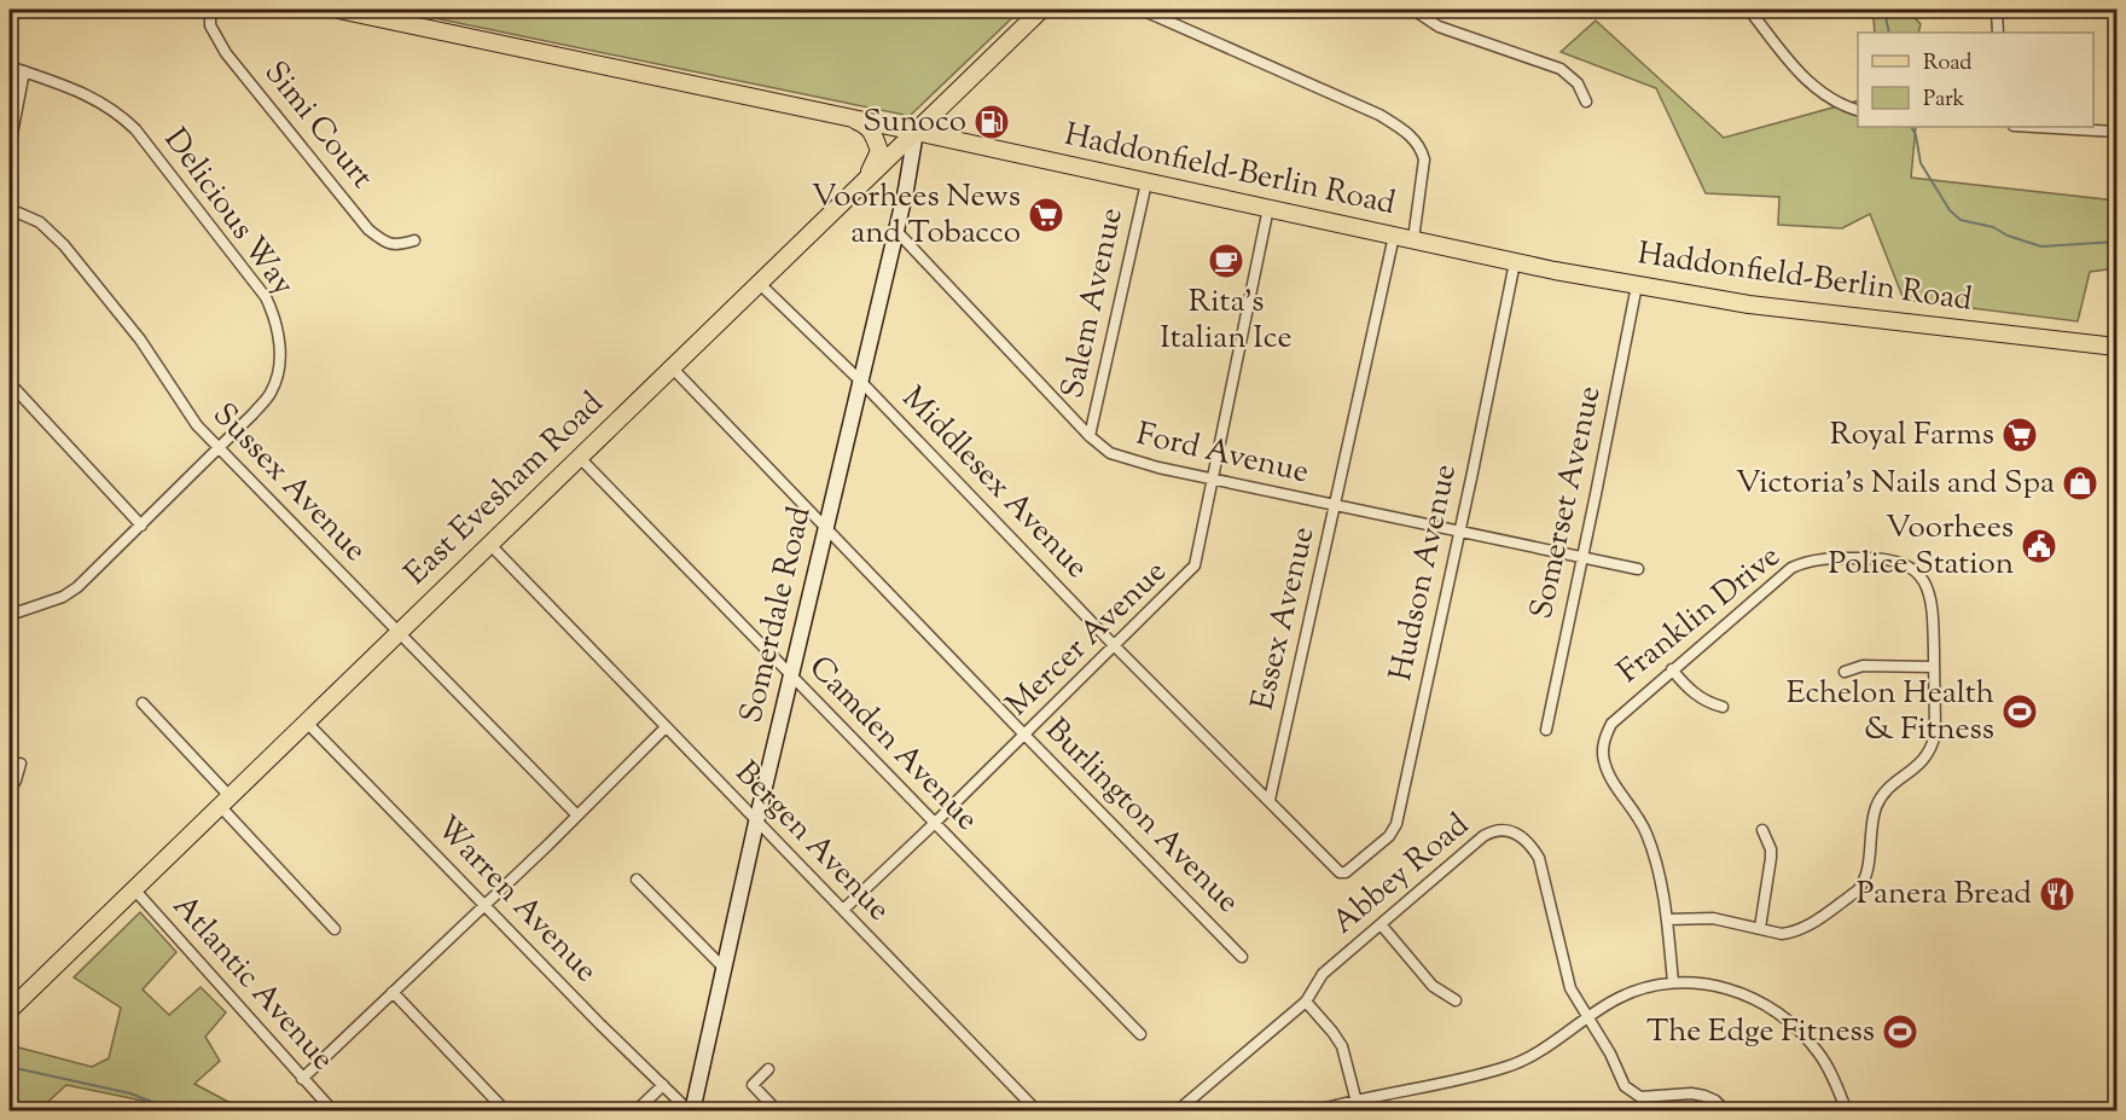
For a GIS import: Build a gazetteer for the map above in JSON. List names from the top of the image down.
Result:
{
  "streets": {
    "main road": ["Haddonfield-Berlin Road", "East Evesham Road", "Somerdale Road"],
    "street": [
      "Simi Court",
      "Delicious Way",
      "Salem Avenue",
      "Ford Avenue",
      "Sussex Avenue",
      "Middlesex Avenue",
      "Somerset Avenue",
      "Hudson Avenue",
      "Franklin Drive",
      "Essex Avenue",
      "Mercer Avenue",
      "Camden Avenue",
      "Burlington Avenue",
      "Bergen Avenue",
      "Abbey Road",
      "Warren Avenue",
      "Atlantic Avenue"
    ]
  },
  "crossings": [
    ["Haddonfield-Berlin Road", "Salem Avenue"],
    ["Haddonfield-Berlin Road", "East Evesham Road"],
    ["Haddonfield-Berlin Road", "Somerset Avenue"],
    ["Haddonfield-Berlin Road", "Hudson Avenue"],
    ["Haddonfield-Berlin Road", "Somerdale Road"],
    ["Haddonfield-Berlin Road", "Essex Avenue"],
    ["Haddonfield-Berlin Road", "Mercer Avenue"],
    ["Delicious Way", "Sussex Avenue"],
    ["Salem Avenue", "Ford Avenue"],
    ["Ford Avenue", "Somerset Avenue"],
    ["Ford Avenue", "Hudson Avenue"],
    ["Ford Avenue", "Somerdale Road"],
    ["Ford Avenue", "Essex Avenue"],
    ["Ford Avenue", "Mercer Avenue"],
    ["Sussex Avenue", "East Evesham Road"],
    ["Middlesex Avenue", "East Evesham Road"],
    ["Middlesex Avenue", "Hudson Avenue"],
    ["Middlesex Avenue", "Somerdale Road"],
    ["Middlesex Avenue", "Essex Avenue"],
    ["Middlesex Avenue", "Mercer Avenue"],
    ["East Evesham Road", "Somerdale Road"],
    ["East Evesham Road", "Camden Avenue"],
    ["East Evesham Road", "Burlington Avenue"],
    ["East Evesham Road", "Bergen Avenue"],
    ["East Evesham Road", "Warren Avenue"],
    ["East Evesham Road", "Atlantic Avenue"],
    ["Somerdale Road", "Camden Avenue"],
    ["Somerdale Road", "Burlington Avenue"],
    ["Somerdale Road", "Bergen Avenue"],
    ["Somerdale Road", "Warren Avenue"],
    ["Mercer Avenue", "Camden Avenue"],
    ["Mercer Avenue", "Burlington Avenue"],
    ["Mercer Avenue", "Bergen Avenue"]
  ],
  "places": {
    "fuel station": ["Sunoco"],
    "supermarket": ["Voorhees News and Tobacco", "Royal Farms"],
    "cafe": ["Rita's Italian Ice"],
    "shop": ["Victoria's Nails and Spa"],
    "public building": ["Voorhees Police Station"],
    "sports": ["Echelon Health & Fitness", "The Edge Fitness"],
    "restaurant": ["Panera Bread"]
  },
  "legend": ["Road", "Park"]
}
